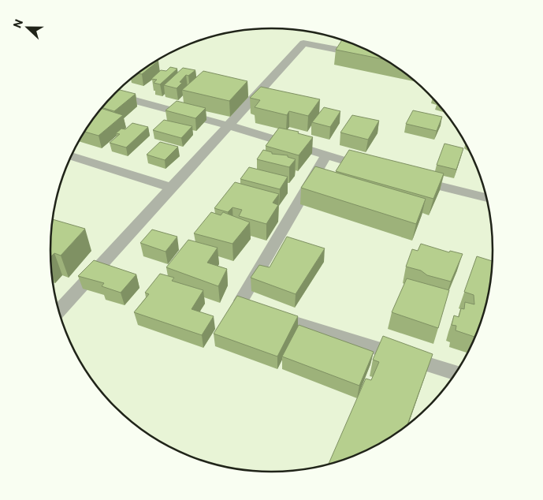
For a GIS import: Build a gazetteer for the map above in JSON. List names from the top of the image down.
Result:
{
  "north": "left"
}
